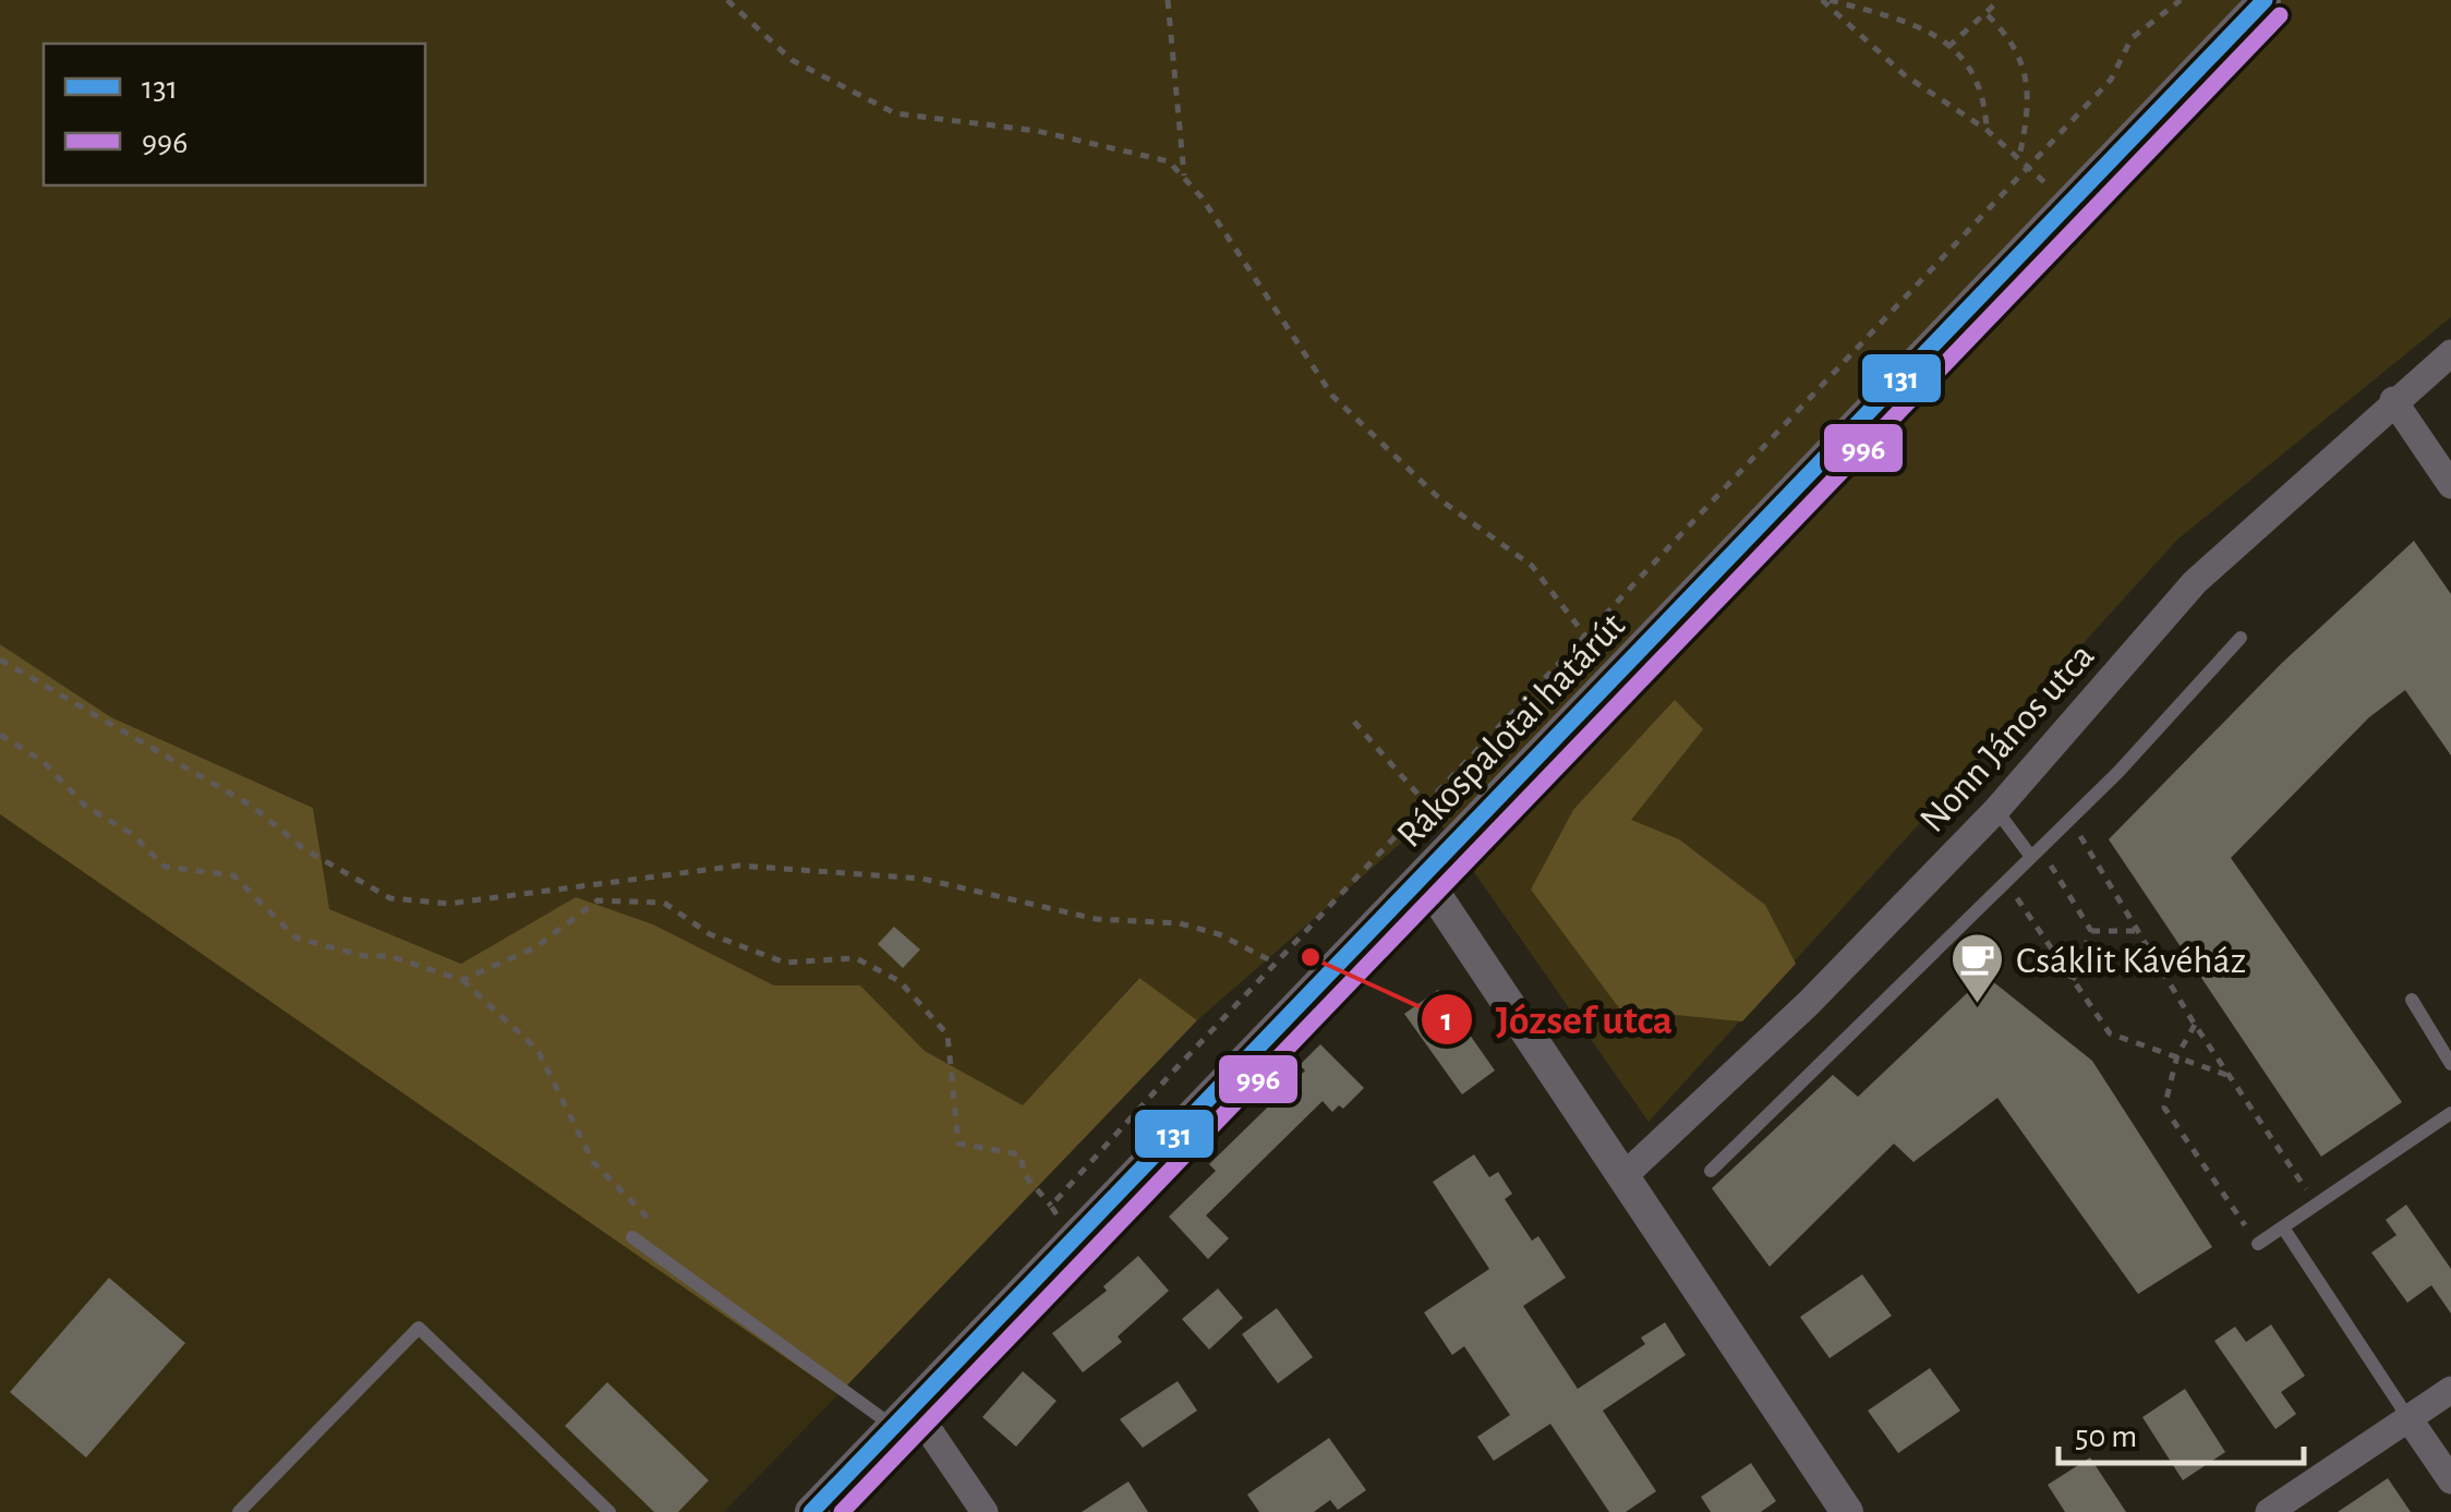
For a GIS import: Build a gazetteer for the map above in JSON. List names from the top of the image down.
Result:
{
  "streets": {
    "street": ["Rákospalotai határút", "Nonn János utca"]
  },
  "places": {
    "other": ["József utca"],
    "cafe": ["Csáklit Kávéház"]
  },
  "lines": ["transit line 131", "transit line 996"],
  "legend": ["131", "996"],
  "scale_bar": "50 m"
}
